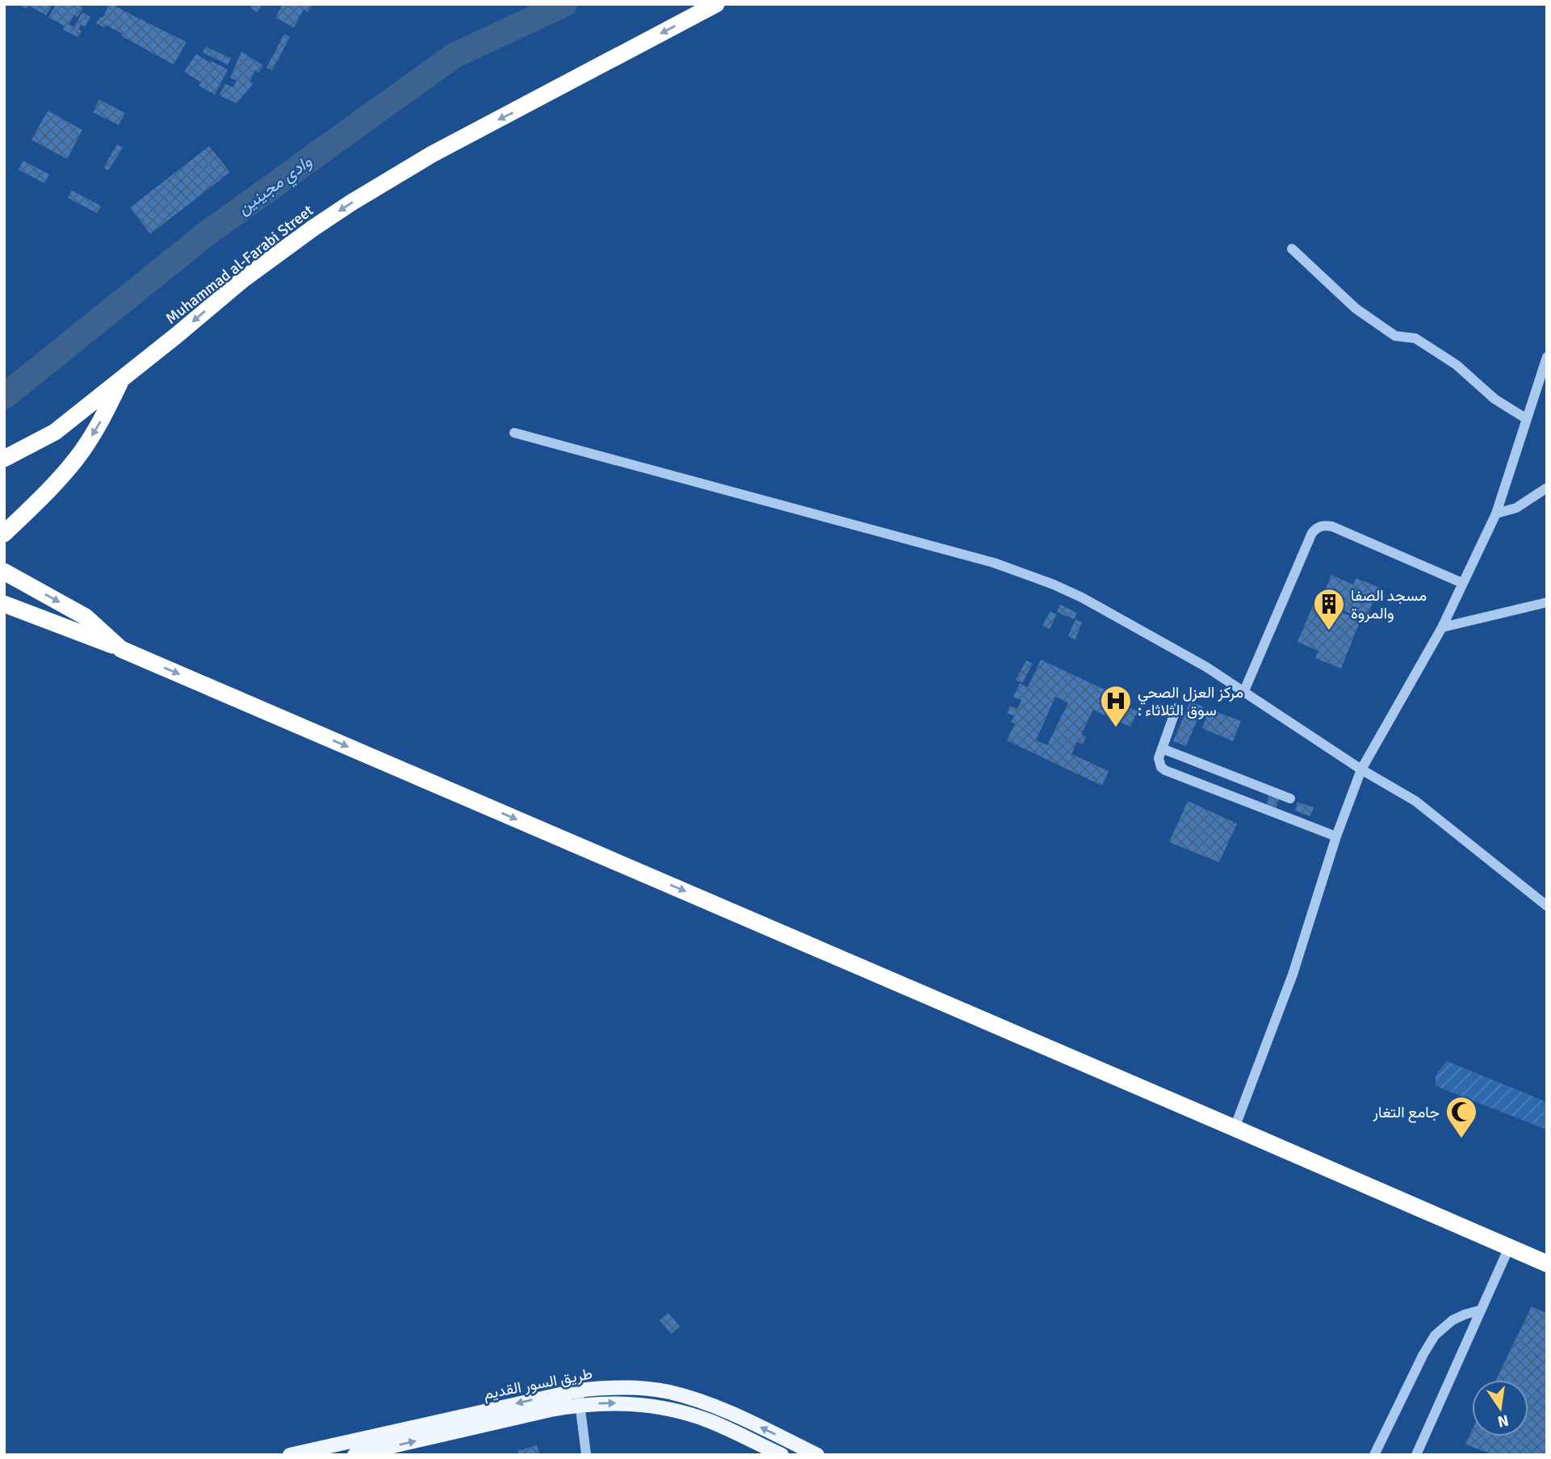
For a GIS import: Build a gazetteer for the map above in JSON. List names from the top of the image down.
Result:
{
  "streets": {
    "highway": ["Muhammad al-Farabi Street"],
    "main road": ["طريق السور القديم"]
  },
  "one_way": ["Muhammad al-Farabi Street"],
  "water": ["وادي مجينين"],
  "places": {
    "building": ["مسجد الصفا والمروة"],
    "hospital": ["مركز العزل الصحي : سوق الثلاثاء"],
    "mosque": ["جامع التغار"]
  },
  "north": "bottom"
}
